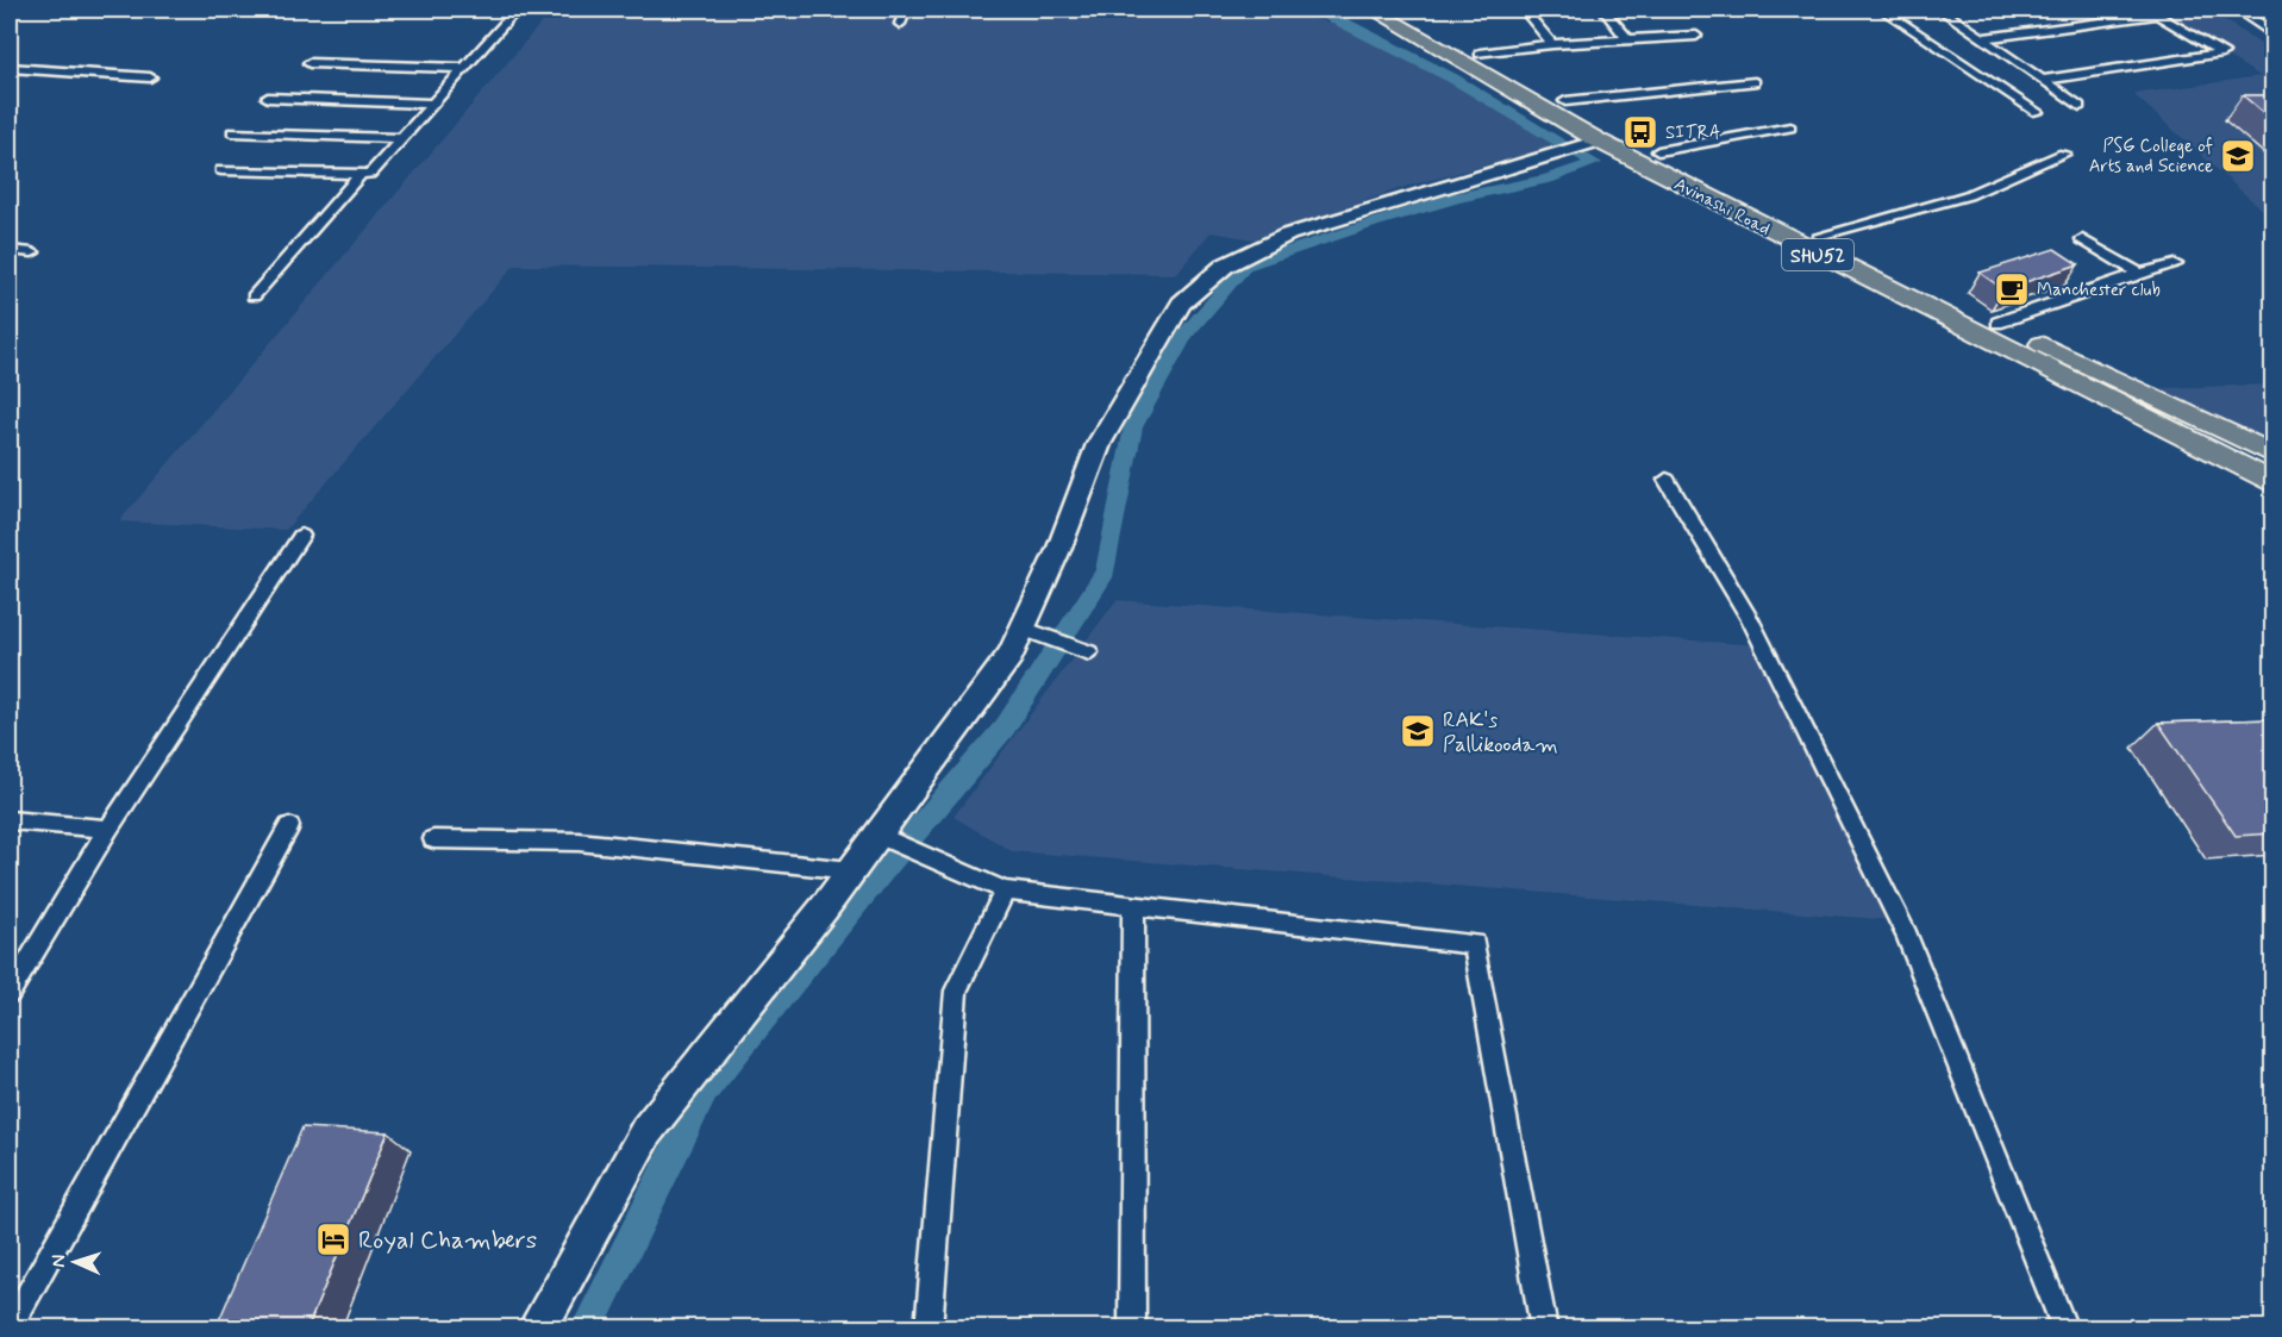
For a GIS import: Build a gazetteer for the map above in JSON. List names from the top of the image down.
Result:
{
  "streets": {
    "main road": ["Avinashi Road", "SHU52"]
  },
  "places": {
    "bus stop": ["SITRA"],
    "school or university": ["PSG College of Arts and Science", "RAK's Pallikoodam"],
    "cafe": ["Manchester club"],
    "hotel": ["Royal Chambers"]
  },
  "north": "left"
}
